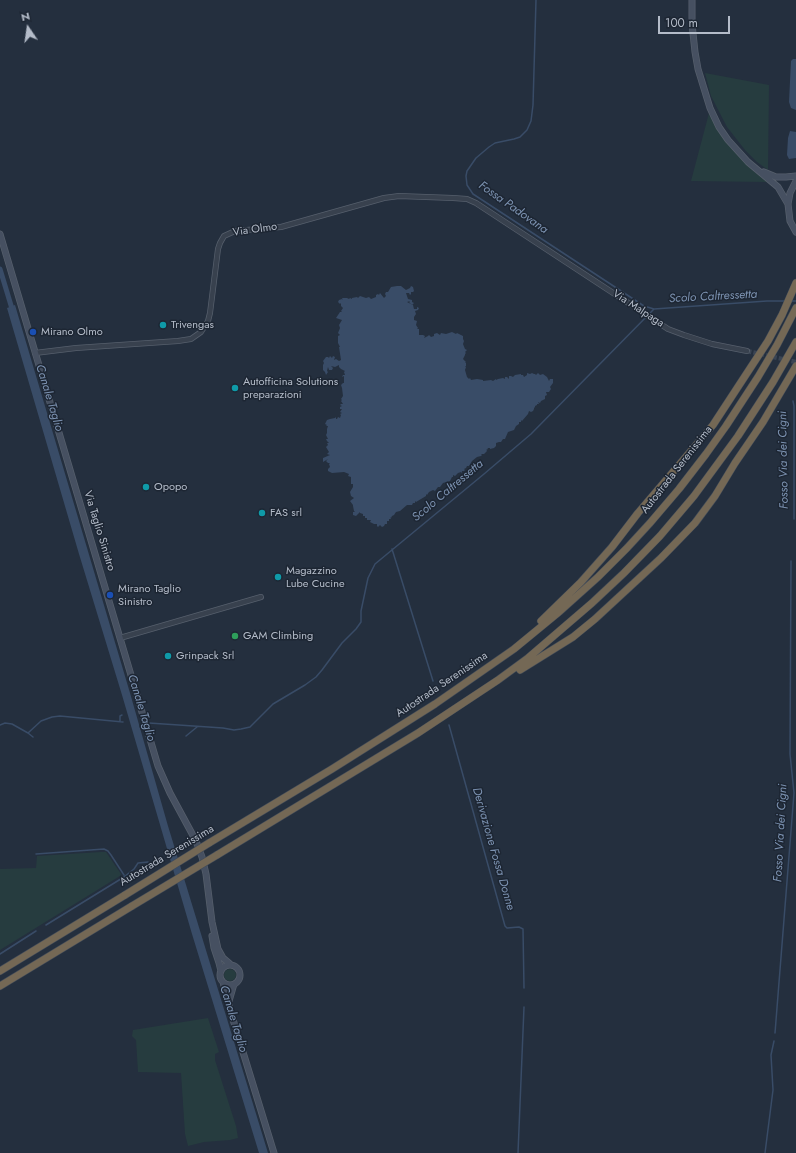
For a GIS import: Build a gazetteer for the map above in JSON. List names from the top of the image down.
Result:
{
  "streets": {
    "highway": ["Autostrada Serenissima"],
    "main road": ["Via Taglio Sinistro"],
    "street": ["Via Olmo", "Via Malpaga"]
  },
  "crossings": [
    ["Via Olmo", "Via Malpaga"],
    ["Via Olmo", "Via Taglio Sinistro"]
  ],
  "water": [
    "Fossa Padovana",
    "Scolo Caltressetta",
    "Canale Taglio",
    "Fosso Via dei Cigni",
    "Derivazione Fossa Donne"
  ],
  "places": [
    "Trivengas",
    "Mirano Olmo",
    "Autofficina Solutions preparazioni",
    "Opopo",
    "FAS srl",
    "Magazzino Lube Cucine",
    "Mirano Taglio Sinistro",
    "GAM Climbing",
    "Grinpack Srl"
  ],
  "scale_bar": "100 m",
  "north": "top"
}
